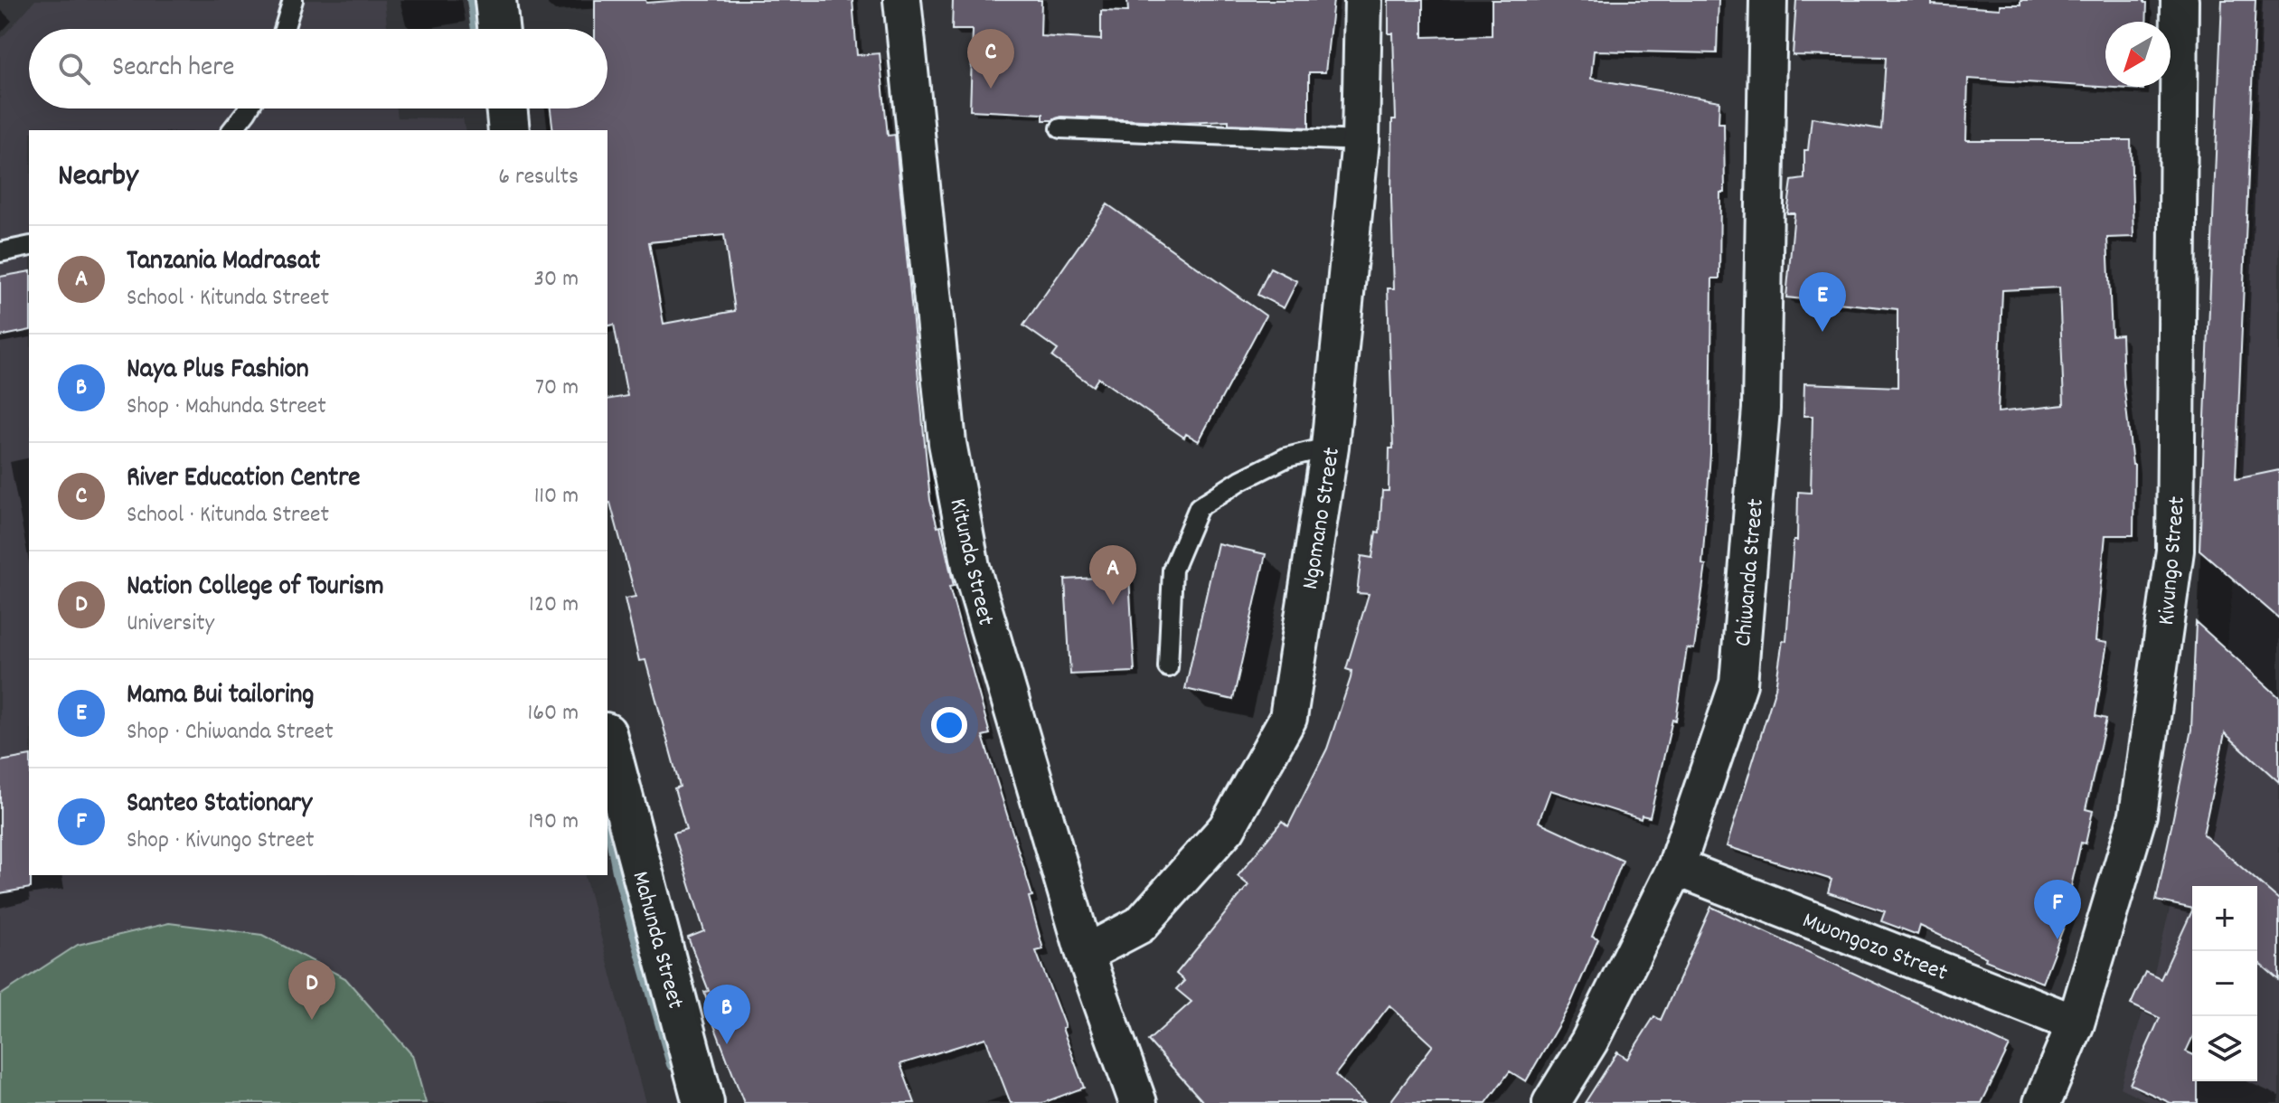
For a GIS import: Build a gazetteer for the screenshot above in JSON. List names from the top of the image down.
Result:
{
  "streets": {
    "street": [
      "Ngomano Street",
      "Kivungo Street",
      "Kitunda Street",
      "Chiwanda Street",
      "Mahunda Street",
      "Mwongozo Street"
    ]
  },
  "crossings": [
    ["Ngomano Street", "Kitunda Street"],
    ["Kivungo Street", "Mwongozo Street"],
    ["Chiwanda Street", "Mwongozo Street"]
  ],
  "north": "bottom left",
  "page": {
    "pins": [
      "C",
      "E",
      "A",
      "F",
      "D",
      "B"
    ],
    "search": "Search here",
    "heading": ["Nearby", "6 results"],
    "list": [
      {
        "mark": "A",
        "name": "Tanzania Madrasat",
        "note": "School · Kitunda Street",
        "value": "30 m"
      },
      {
        "mark": "B",
        "name": "Naya Plus Fashion",
        "note": "Shop · Mahunda Street",
        "value": "70 m"
      },
      {
        "mark": "C",
        "name": "River Education Centre",
        "note": "School · Kitunda Street",
        "value": "110 m"
      },
      {
        "mark": "D",
        "name": "Nation College of Tourism",
        "note": "University",
        "value": "120 m"
      },
      {
        "mark": "E",
        "name": "Mama Bui tailoring",
        "note": "Shop · Chiwanda Street",
        "value": "160 m"
      },
      {
        "mark": "F",
        "name": "Santeo Stationary",
        "note": "Shop · Kivungo Street",
        "value": "190 m"
      }
    ],
    "map_buttons": ["+", "−"]
  }
}
